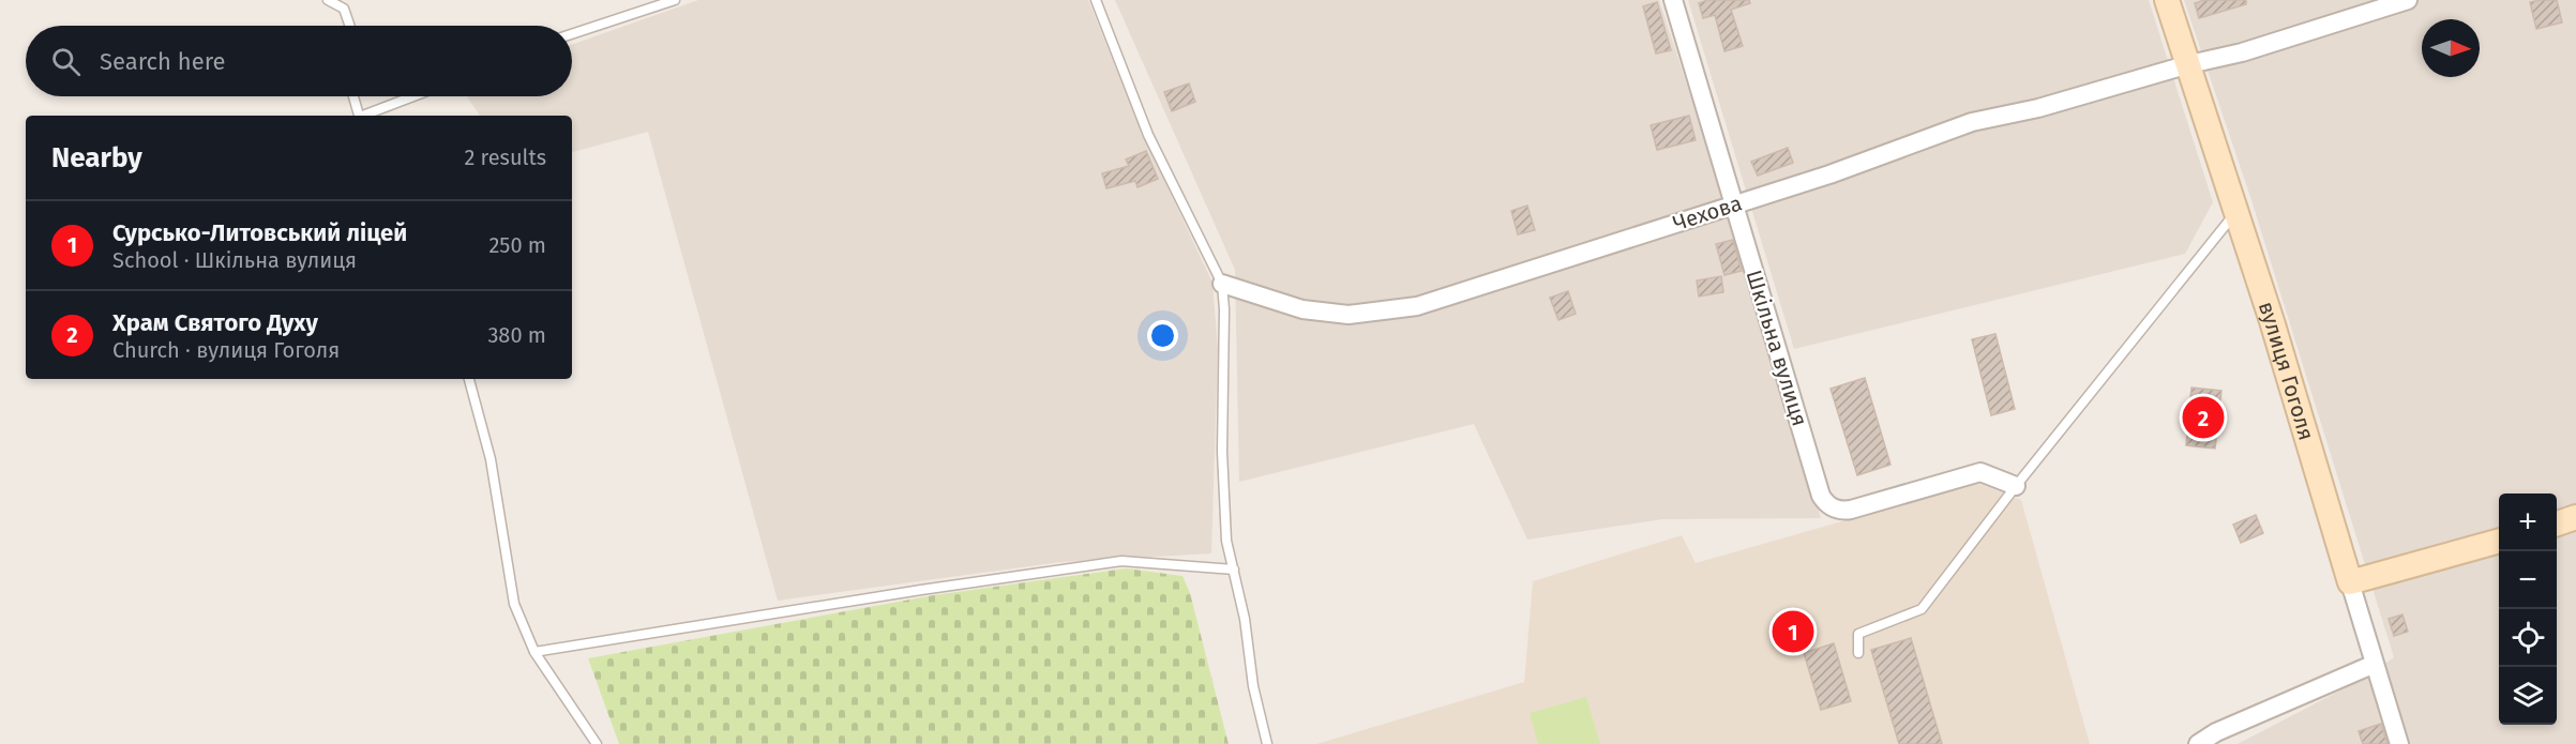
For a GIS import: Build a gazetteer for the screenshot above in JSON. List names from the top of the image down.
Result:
{
  "streets": {
    "street": ["Чехова", "Шкільна вулиця", "вулиця Гоголя"]
  },
  "crossings": [
    ["Чехова", "Шкільна вулиця"],
    ["Чехова", "вулиця Гоголя"]
  ],
  "north": "right",
  "page": {
    "search": "Search here",
    "heading": ["Nearby", "2 results"],
    "list": [
      {
        "mark": "1",
        "name": "Сурсько-Литовський ліцей",
        "note": "School · Шкільна вулиця",
        "value": "250 m"
      },
      {
        "mark": "2",
        "name": "Храм Святого Духу",
        "note": "Church · вулиця Гоголя",
        "value": "380 m"
      }
    ],
    "pins": ["2", "1"],
    "map_buttons": ["+", "−"]
  }
}
